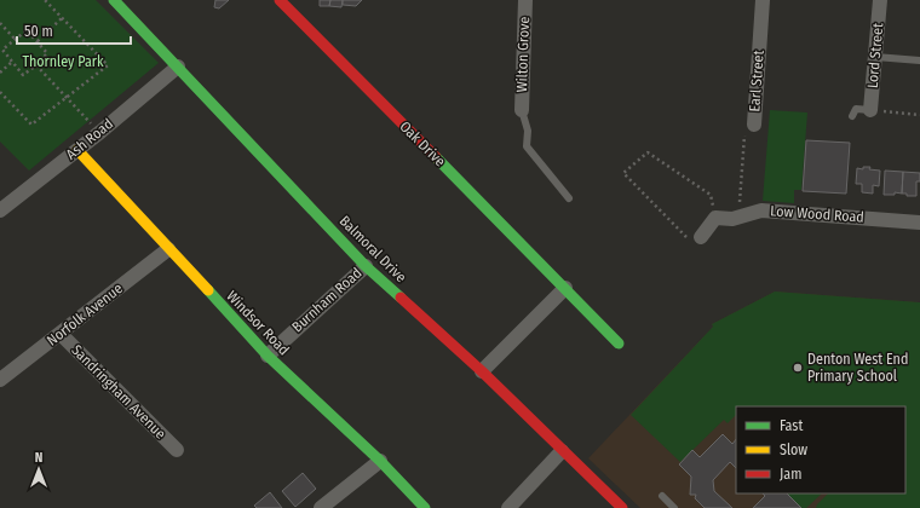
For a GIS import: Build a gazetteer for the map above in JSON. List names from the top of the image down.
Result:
{
  "streets": {
    "street": [
      "Wilton Grove",
      "Lord Street",
      "Earl Street",
      "Ash Road",
      "Oak Drive",
      "Low Wood Road",
      "Balmoral Drive",
      "Burnham Road",
      "Norfolk Avenue",
      "Windsor Road",
      "Sandringham Avenue"
    ]
  },
  "crossings": [
    ["Earl Street", "Low Wood Road"],
    ["Ash Road", "Balmoral Drive"],
    ["Ash Road", "Windsor Road"],
    ["Balmoral Drive", "Burnham Road"],
    ["Burnham Road", "Windsor Road"],
    ["Norfolk Avenue", "Windsor Road"],
    ["Norfolk Avenue", "Sandringham Avenue"]
  ],
  "parks": ["Thornley Park"],
  "places": ["Denton West End Primary School"],
  "legend": ["Fast", "Slow", "Jam"],
  "scale_bar": "50 m",
  "north": "top"
}
